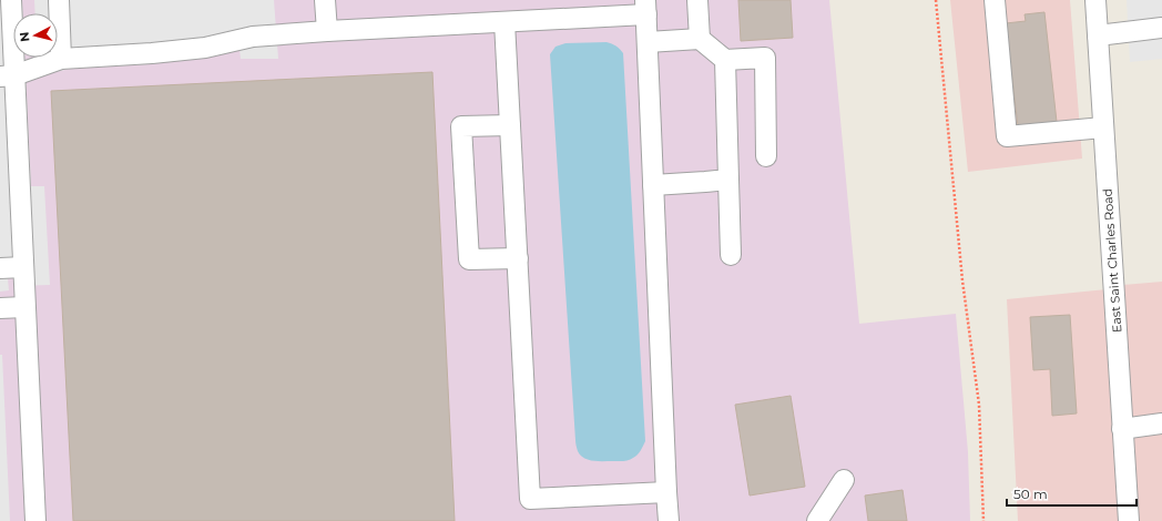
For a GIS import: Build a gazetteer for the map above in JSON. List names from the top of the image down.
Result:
{
  "streets": {
    "street": ["East Saint Charles Road"]
  },
  "scale_bar": "50 m",
  "north": "left"
}
